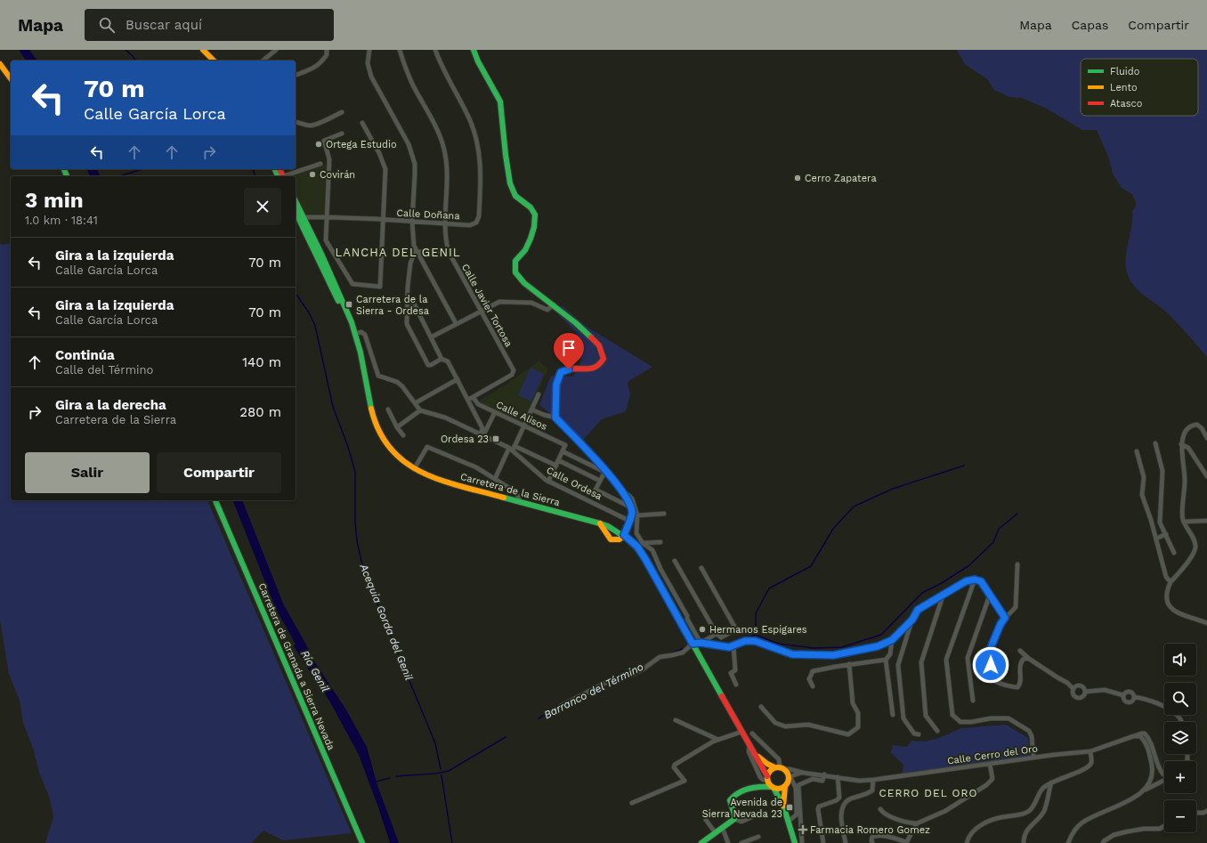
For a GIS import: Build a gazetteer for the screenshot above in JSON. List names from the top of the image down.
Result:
{
  "streets": {
    "street": [
      "Calle Doñana",
      "Calle Javier Tortosa",
      "Calle Alisos",
      "Calle Ordesa",
      "Carretera de la Sierra",
      "Carretera de Granada a Sierra Nevada",
      "Calle Cerro del Oro"
    ]
  },
  "crossings": [
    ["Calle Doñana", "Calle Javier Tortosa"],
    ["Calle Doñana", "Carretera de la Sierra"],
    ["Calle Javier Tortosa", "Calle Alisos"],
    ["Carretera de la Sierra", "Calle Cerro del Oro"]
  ],
  "districts": ["LANCHA DEL GENIL", "CERRO DEL ORO"],
  "water": ["Acequia Gorda del Genil", "Río Genil", "Barranco del Término"],
  "places": {
    "other": [
      "Ortega Estudio",
      "Covirán",
      "Cerro Zapatera",
      "Hermanos Espigares"
    ],
    "transit": ["Carretera de la Sierra - Ordesa", "Ordesa 23", "Avenida de Sierra Nevada 23"],
    "health": ["Farmacia Romero Gomez"]
  },
  "legend": ["Fluido", "Lento", "Atasco"],
  "page": {
    "header": "Mapa",
    "search": "Buscar aquí",
    "nav": ["Mapa", "Capas", "Compartir"],
    "turn": ["70 m", "Calle García Lorca"],
    "heading": ["3 min", "1.0 km · 18:41"],
    "list": [
      {
        "name": "Gira a la izquierda",
        "note": "Calle García Lorca",
        "value": "70 m"
      },
      {
        "name": "Gira a la izquierda",
        "note": "Calle García Lorca",
        "value": "70 m"
      },
      {
        "name": "Continúa",
        "note": "Calle del Término",
        "value": "140 m"
      },
      {
        "name": "Gira a la derecha",
        "note": "Carretera de la Sierra",
        "value": "280 m"
      }
    ],
    "buttons": ["Salir", "Compartir"],
    "map_buttons": ["+", "−"]
  }
}
